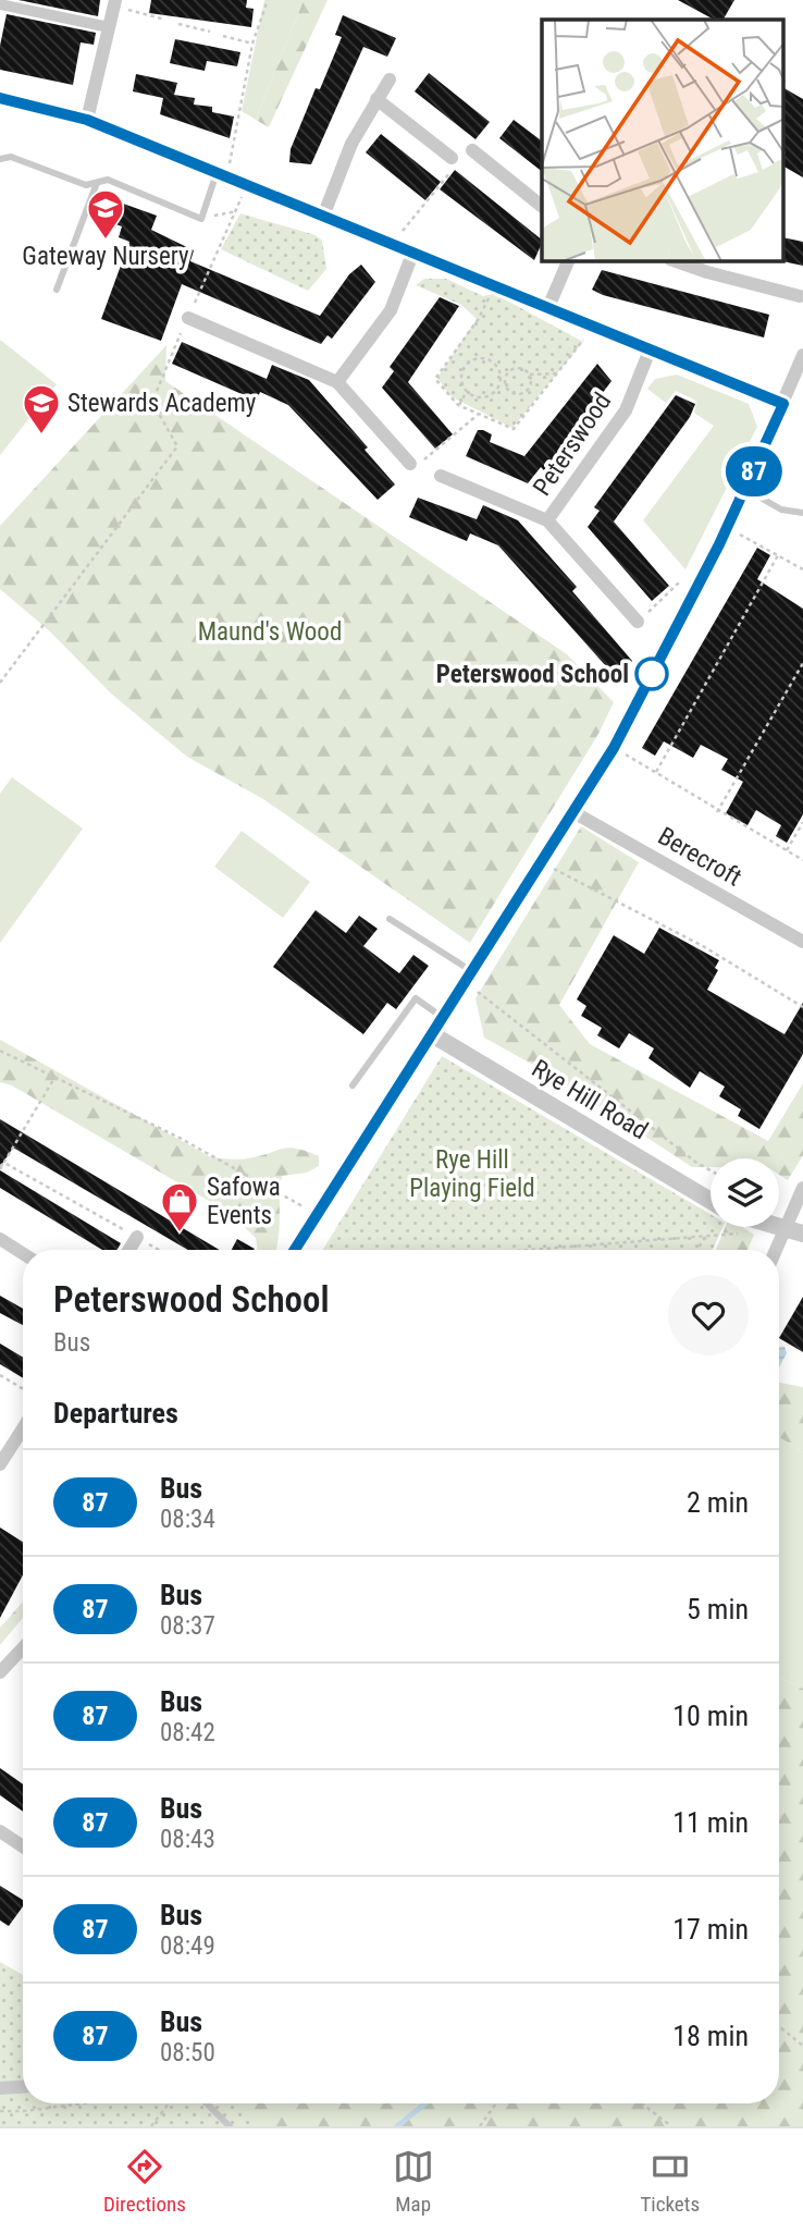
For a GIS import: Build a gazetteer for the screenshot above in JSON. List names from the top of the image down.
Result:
{
  "streets": {
    "street": ["Peterswood", "Berecroft", "Rye Hill Road"]
  },
  "parks": ["Maund's Wood", "Rye Hill Playing Field"],
  "places": {
    "school or university": ["Gateway Nursery", "Stewards Academy"],
    "other": ["Peterswood School"],
    "shop": ["Safowa Events"]
  },
  "lines": ["bus line 87"],
  "page": {
    "on_map": "87",
    "heading": [
      ["Peterswood School", "Bus"],
      "Departures"
    ],
    "list": [
      {
        "mark": "87",
        "name": "Bus",
        "note": "08:34",
        "value": "2 min"
      },
      {
        "mark": "87",
        "name": "Bus",
        "note": "08:37",
        "value": "5 min"
      },
      {
        "mark": "87",
        "name": "Bus",
        "note": "08:42",
        "value": "10 min"
      },
      {
        "mark": "87",
        "name": "Bus",
        "note": "08:43",
        "value": "11 min"
      },
      {
        "mark": "87",
        "name": "Bus",
        "note": "08:49",
        "value": "17 min"
      },
      {
        "mark": "87",
        "name": "Bus",
        "note": "08:50",
        "value": "18 min"
      }
    ],
    "tabs": ["Directions", "Map", "Tickets"]
  }
}
